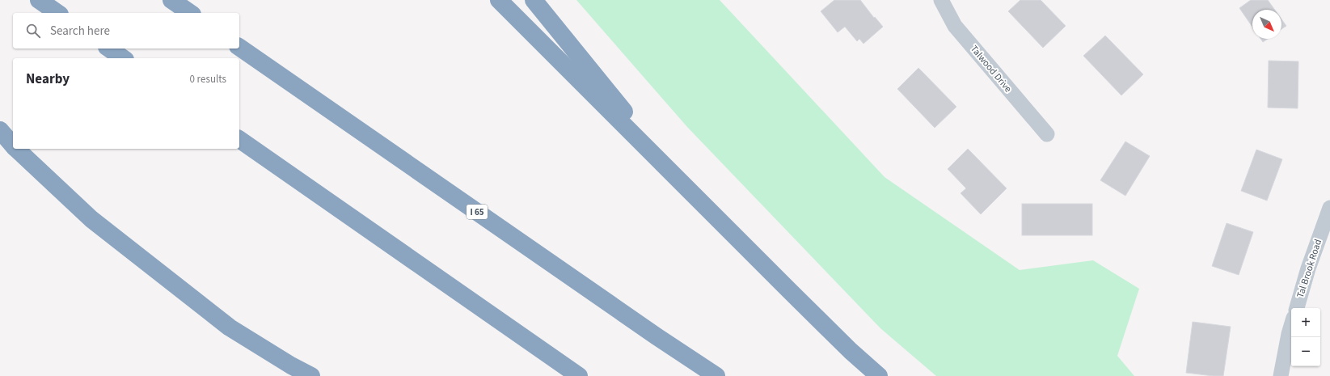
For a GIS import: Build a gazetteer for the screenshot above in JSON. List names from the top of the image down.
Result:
{
  "streets": {
    "highway": ["I 65"],
    "street": ["Talwood Drive", "Tal Brook Road"]
  },
  "north": "bottom right",
  "page": {
    "search": "Search here",
    "heading": ["Nearby", "0 results"],
    "map_buttons": ["+", "−"]
  }
}
